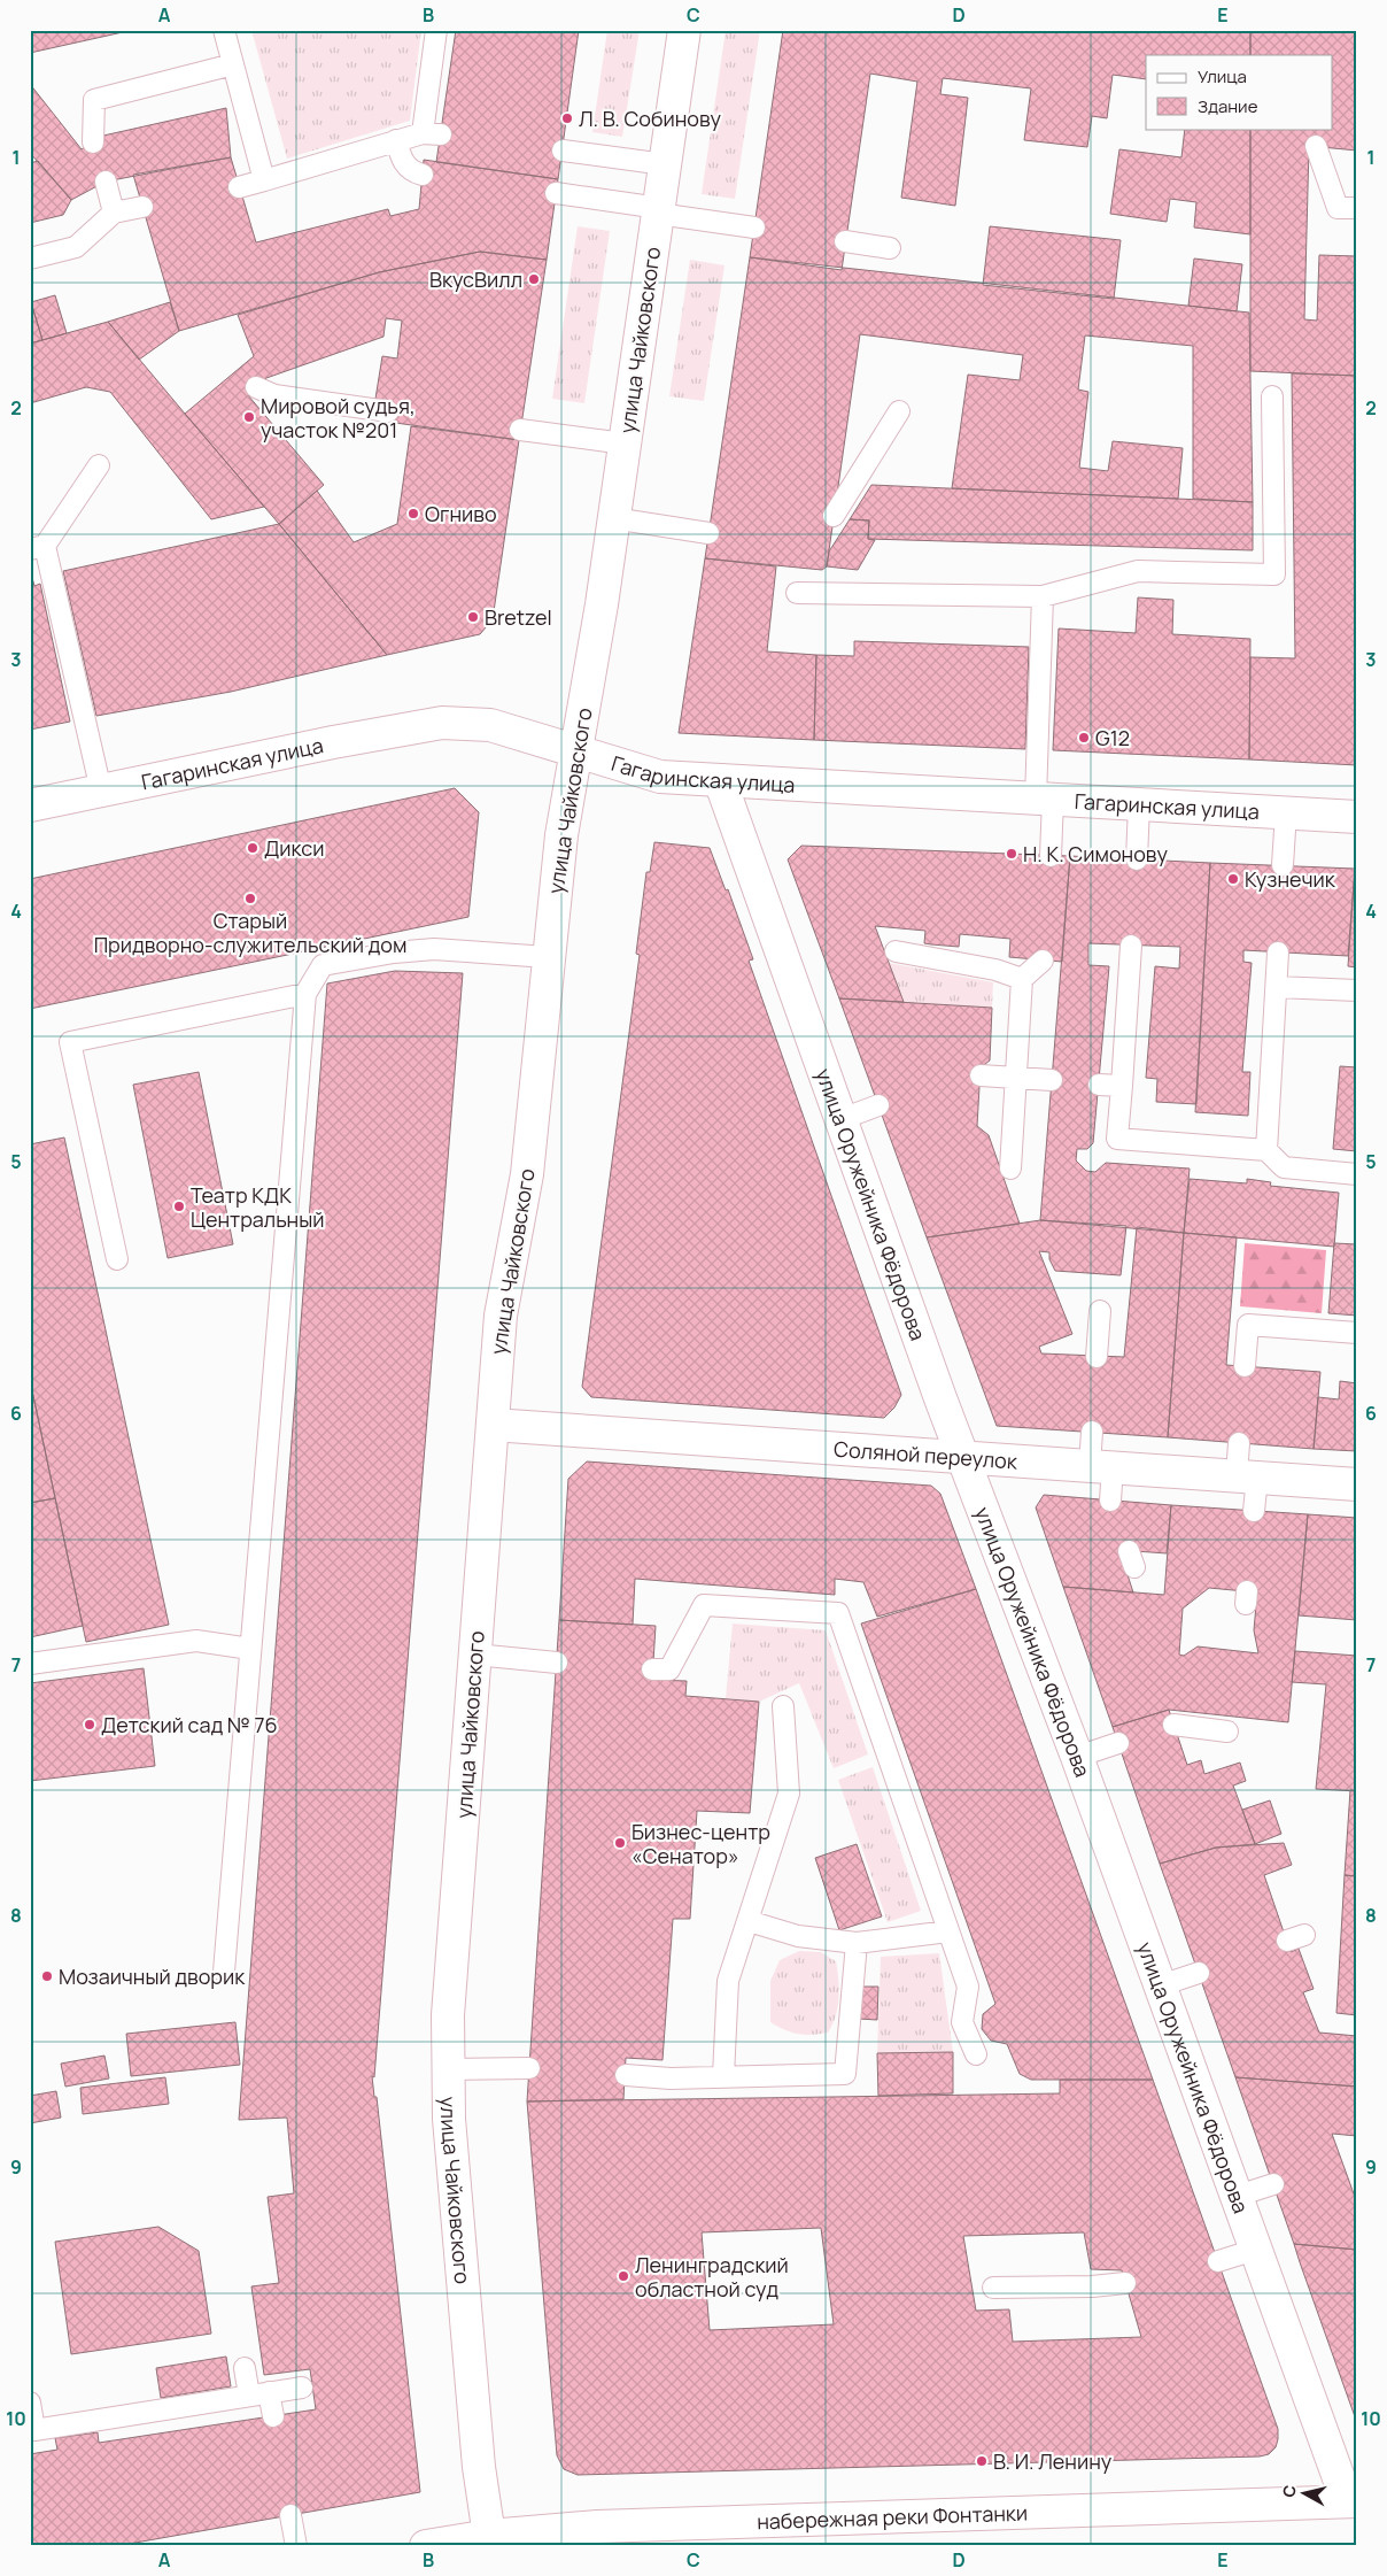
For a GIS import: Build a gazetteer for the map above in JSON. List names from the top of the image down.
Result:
{
  "streets": {
    "street": [
      "улица Чайковского",
      "Гагаринская улица",
      "улица Оружейника Фёдорова",
      "Соляной переулок",
      "набережная реки Фонтанки"
    ]
  },
  "crossings": [
    ["улица Чайковского", "Гагаринская улица"],
    ["улица Чайковского", "Соляной переулок"],
    ["улица Чайковского", "набережная реки Фонтанки"],
    ["Гагаринская улица", "улица Оружейника Фёдорова"],
    ["улица Оружейника Фёдорова", "Соляной переулок"],
    ["улица Оружейника Фёдорова", "набережная реки Фонтанки"]
  ],
  "places": [
    "Л. В. Собинову",
    "ВкусВилл",
    "Мировой судья, участок №201",
    "Огниво",
    "Bretzel",
    "G12",
    "Дикси",
    "Н. К. Симонову",
    "Кузнечик",
    "Старый Придворно-служительский дом",
    "Театр КДК Центральный",
    "Детский сад № 76",
    "Бизнес-центр «Сенатор»",
    "Мозаичный дворик",
    "Ленинградский областной суд",
    "В. И. Ленину"
  ],
  "legend": ["Улица", "Здание"],
  "north": "left",
  "grid": {
    "columns": [
      "A",
      "B",
      "C",
      "D",
      "E"
    ],
    "rows": [
      "1",
      "2",
      "3",
      "4",
      "5",
      "6",
      "7",
      "8",
      "9",
      "10"
    ]
  }
}
